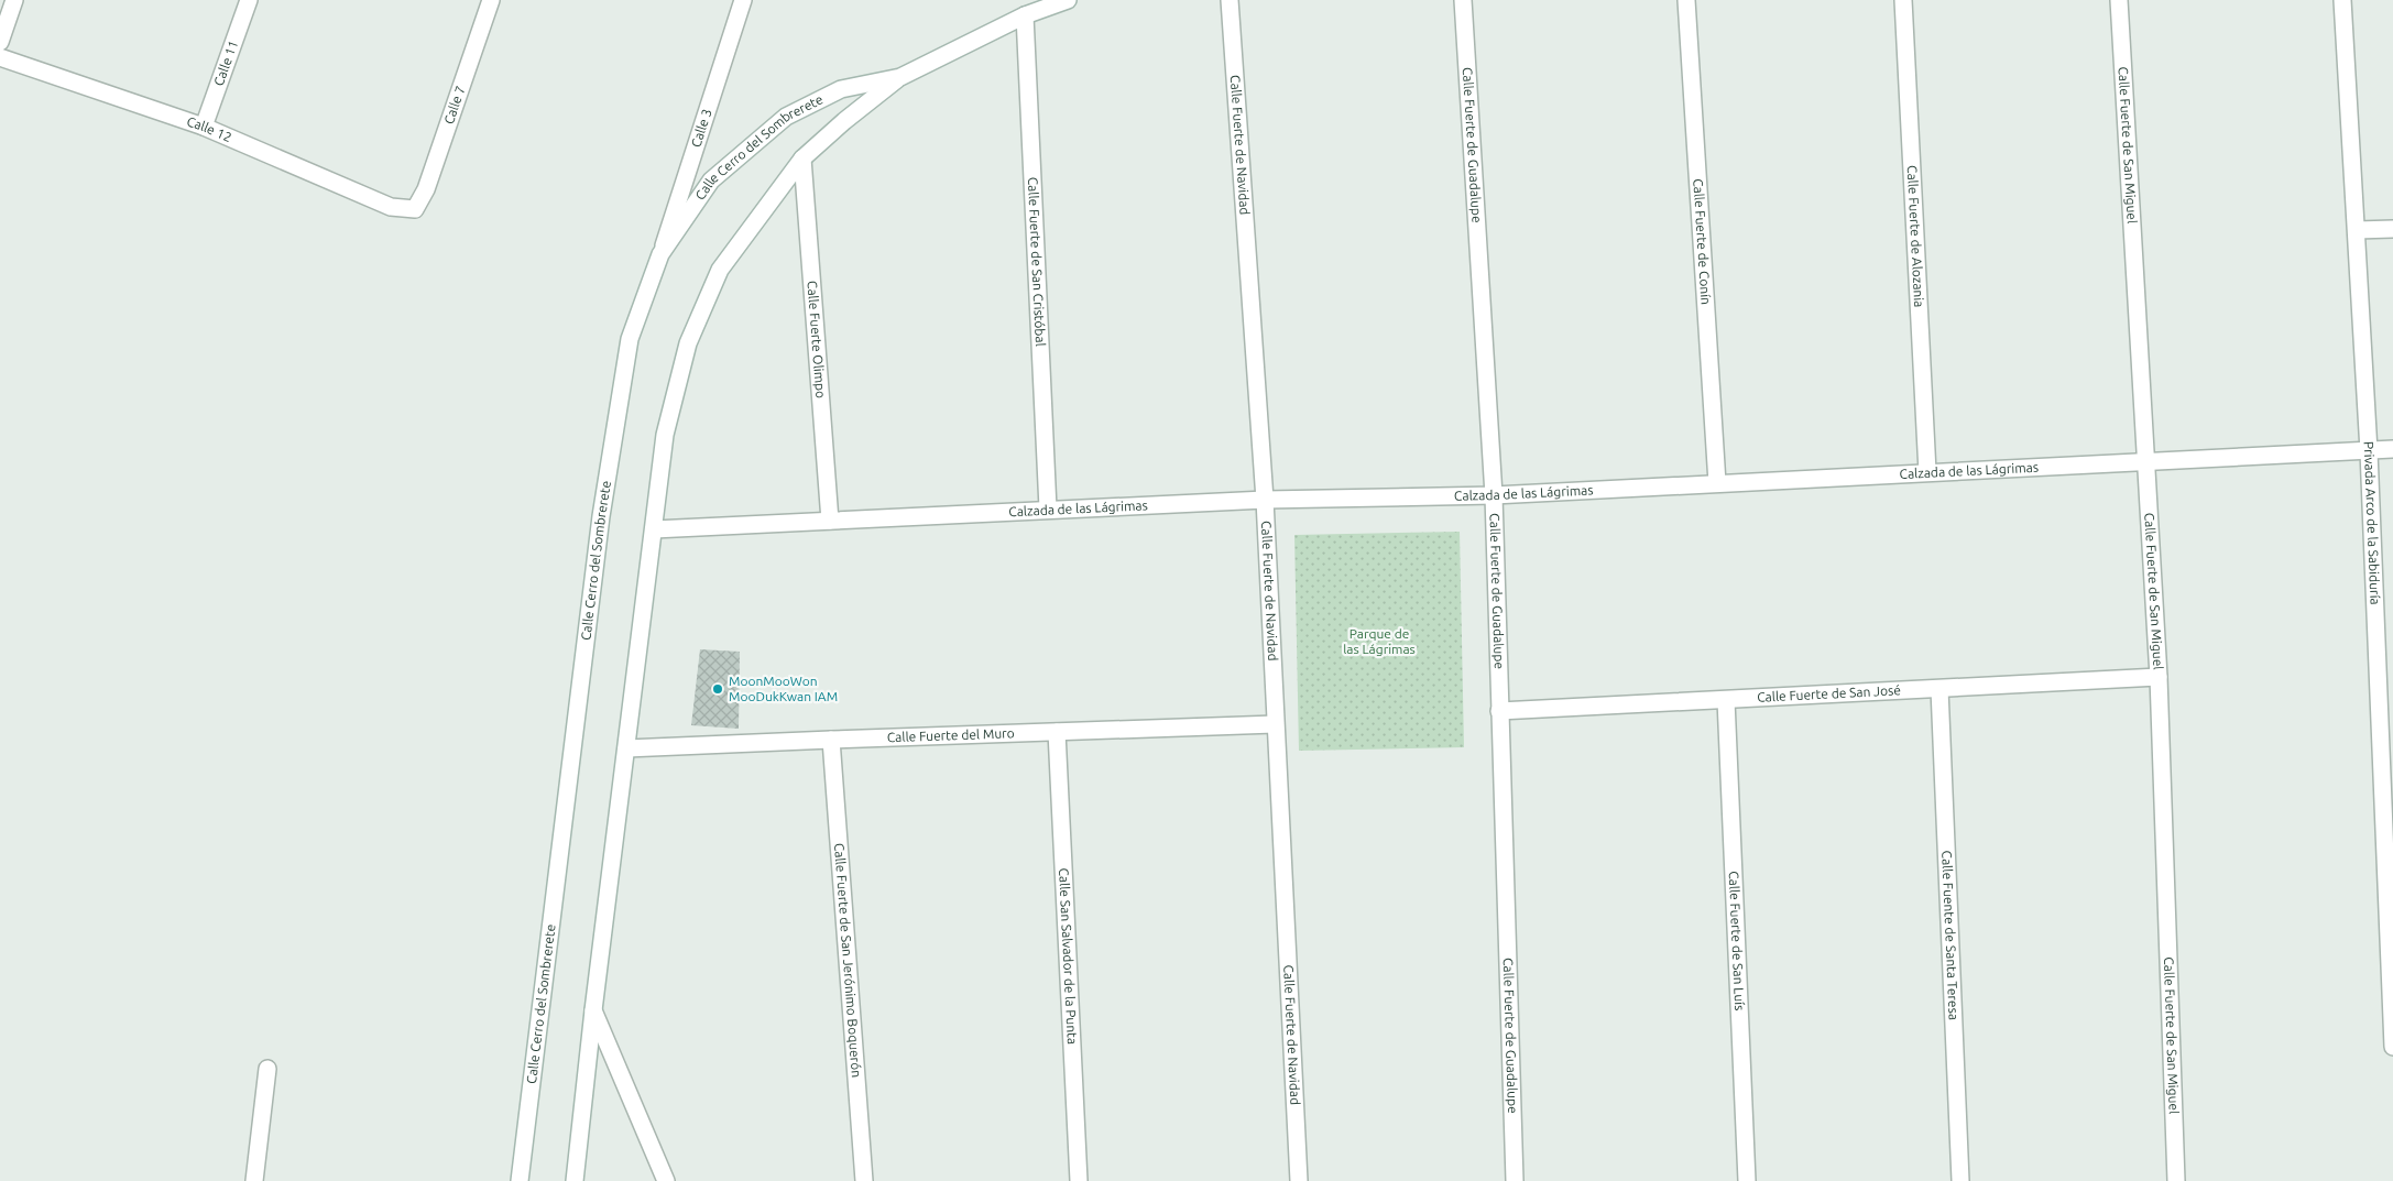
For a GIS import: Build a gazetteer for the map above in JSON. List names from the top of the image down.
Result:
{
  "streets": {
    "street": [
      "Calle 11",
      "Calle 7",
      "Calle 3",
      "Calle 12",
      "Calle Fuerte de Navidad",
      "Calle Fuerte de Guadalupe",
      "Calle Fuerte de San Miguel",
      "Calle Cerro del Sombrerete",
      "Calle Fuerte de Alozania",
      "Calle Fuerte de Conín",
      "Calle Fuerte de San Cristóbal",
      "Calle Fuerte Olimpo",
      "Calzada de las Lágrimas",
      "Privada Arco de la Sabiduría",
      "Calle Fuerte de San José",
      "Calle Fuerte del Muro",
      "Calle Fuente de Santa Teresa",
      "Calle Fuerte de San Luís",
      "Calle San Salvador de la Punta",
      "Calle Fuerte de San Jerónimo Boquerón"
    ]
  },
  "crossings": [
    ["Calle 11", "Calle 12"],
    ["Calle 7", "Calle 12"],
    ["Calle 3", "Calle Cerro del Sombrerete"],
    ["Calle Fuerte de Navidad", "Calzada de las Lágrimas"],
    ["Calle Fuerte de Navidad", "Calle Fuerte del Muro"],
    ["Calle Fuerte de Guadalupe", "Calzada de las Lágrimas"],
    ["Calle Fuerte de Guadalupe", "Calle Fuerte de San José"],
    ["Calle Fuerte de San Miguel", "Calzada de las Lágrimas"],
    ["Calle Fuerte de San Miguel", "Calle Fuerte de San José"],
    ["Calle Cerro del Sombrerete", "Calle Fuerte de San Cristóbal"],
    ["Calle Cerro del Sombrerete", "Calle Fuerte Olimpo"],
    ["Calle Cerro del Sombrerete", "Calzada de las Lágrimas"],
    ["Calle Cerro del Sombrerete", "Calle Fuerte del Muro"],
    ["Calle Fuerte de Alozania", "Calzada de las Lágrimas"],
    ["Calle Fuerte de Conín", "Calzada de las Lágrimas"],
    ["Calle Fuerte de San Cristóbal", "Calzada de las Lágrimas"],
    ["Calle Fuerte Olimpo", "Calzada de las Lágrimas"],
    ["Calzada de las Lágrimas", "Privada Arco de la Sabiduría"],
    ["Calle Fuerte de San José", "Calle Fuente de Santa Teresa"],
    ["Calle Fuerte de San José", "Calle Fuerte de San Luís"],
    ["Calle Fuerte del Muro", "Calle San Salvador de la Punta"],
    ["Calle Fuerte del Muro", "Calle Fuerte de San Jerónimo Boquerón"]
  ],
  "parks": ["Parque de las Lágrimas"],
  "places": ["MoonMooWon MooDukKwan IAM"]
}
